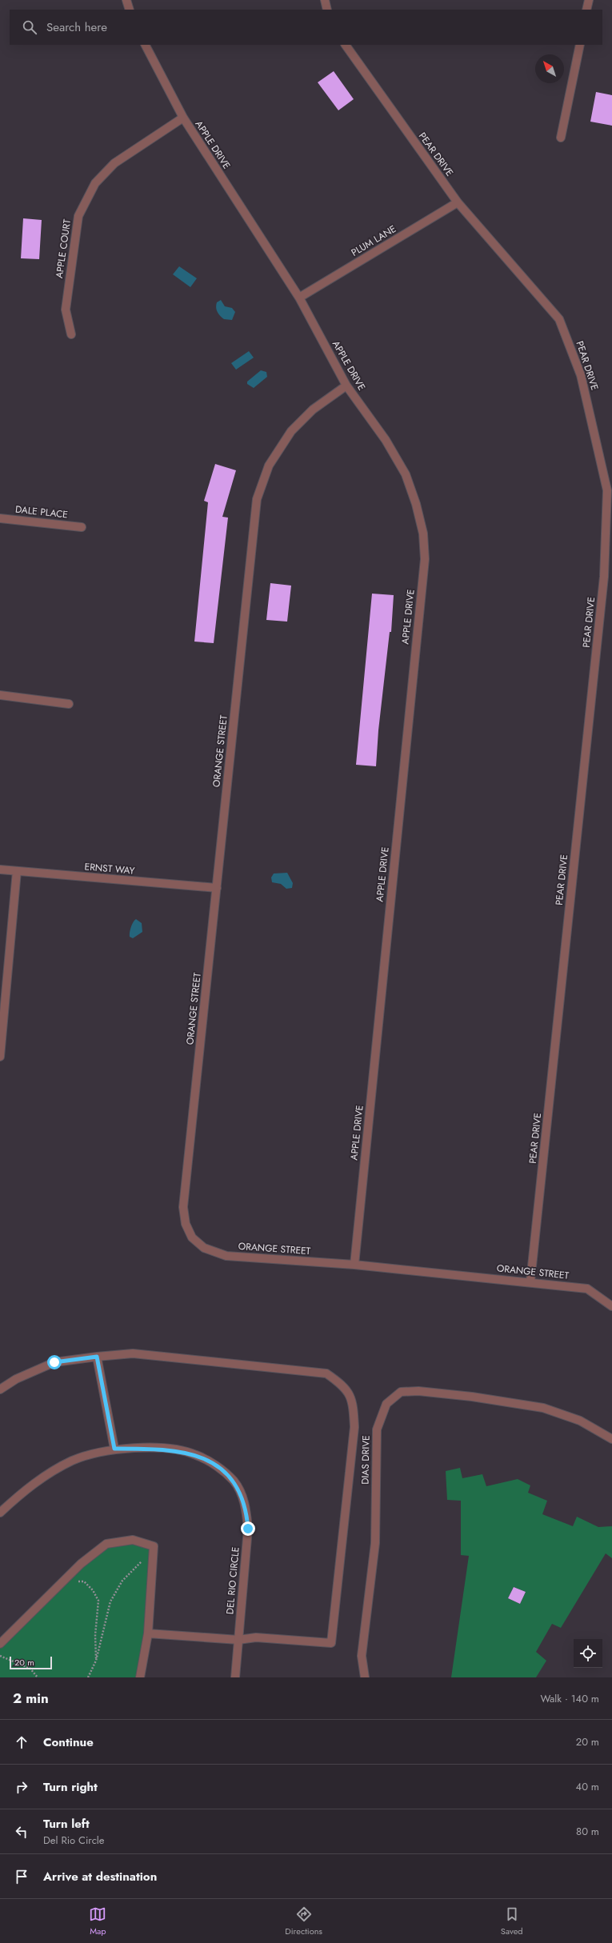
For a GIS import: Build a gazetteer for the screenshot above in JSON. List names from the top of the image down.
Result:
{
  "streets": {
    "street": [
      "APPLE DRIVE",
      "PEAR DRIVE",
      "PLUM LANE",
      "APPLE COURT",
      "DALE PLACE",
      "ORANGE STREET",
      "ERNST WAY",
      "DIAS DRIVE",
      "DEL RIO CIRCLE"
    ]
  },
  "crossings": [
    ["APPLE DRIVE", "PLUM LANE"],
    ["APPLE DRIVE", "APPLE COURT"],
    ["APPLE DRIVE", "ORANGE STREET"],
    ["PEAR DRIVE", "PLUM LANE"],
    ["PEAR DRIVE", "ORANGE STREET"],
    ["ORANGE STREET", "ERNST WAY"]
  ],
  "scale_bar": "20 m",
  "north": "top left",
  "page": {
    "search": "Search here",
    "scale": "20 m",
    "heading": ["2 min", "Walk · 140 m"],
    "list": [
      ["Continue", "20 m"],
      ["Turn right", "40 m"],
      ["Turn left", "Del Rio Circle", "80 m"],
      "Arrive at destination"
    ],
    "nav": ["Map", "Directions", "Saved"]
  }
}
